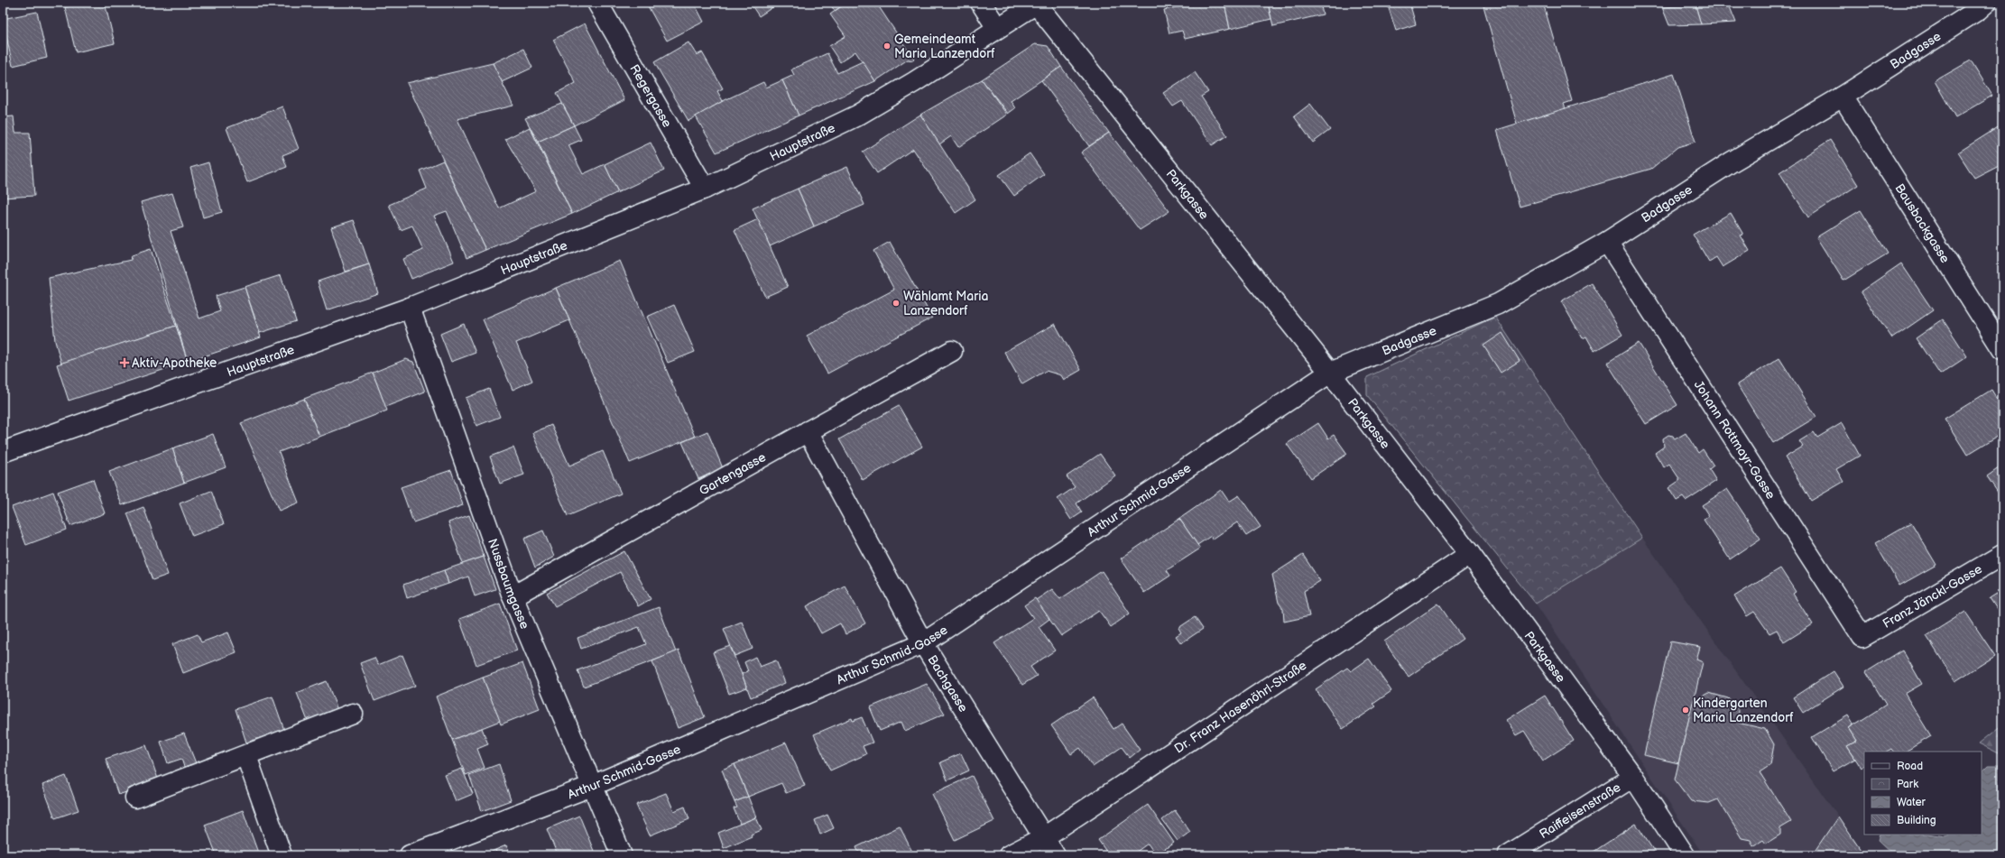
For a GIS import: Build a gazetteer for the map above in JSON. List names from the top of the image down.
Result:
{
  "streets": {
    "street": [
      "Badgasse",
      "Regergasse",
      "Hauptstraße",
      "Parkgasse",
      "Bausbackgasse",
      "Johann Rottmayr-Gasse",
      "Gartengasse",
      "Arthur Schmid-Gasse",
      "Nussbaumgasse",
      "Franz Jänckl-Gasse",
      "Bachgasse",
      "Dr. Franz Hasenöhrl-Straße",
      "Raiffeisenstraße"
    ]
  },
  "crossings": [
    ["Badgasse", "Parkgasse"],
    ["Badgasse", "Bausbackgasse"],
    ["Badgasse", "Johann Rottmayr-Gasse"],
    ["Badgasse", "Arthur Schmid-Gasse"],
    ["Regergasse", "Hauptstraße"],
    ["Hauptstraße", "Parkgasse"],
    ["Hauptstraße", "Nussbaumgasse"],
    ["Parkgasse", "Arthur Schmid-Gasse"],
    ["Parkgasse", "Dr. Franz Hasenöhrl-Straße"],
    ["Parkgasse", "Raiffeisenstraße"],
    ["Johann Rottmayr-Gasse", "Franz Jänckl-Gasse"],
    ["Gartengasse", "Nussbaumgasse"],
    ["Gartengasse", "Bachgasse"],
    ["Arthur Schmid-Gasse", "Nussbaumgasse"],
    ["Arthur Schmid-Gasse", "Bachgasse"],
    ["Bachgasse", "Dr. Franz Hasenöhrl-Straße"]
  ],
  "places": {
    "other": ["Gemeindeamt Maria Lanzendorf", "Wählamt Maria Lanzendorf", "Kindergarten Maria Lanzendorf"],
    "health": ["Aktiv-Apotheke"]
  },
  "legend": [
    "Road",
    "Park",
    "Water",
    "Building"
  ]
}
